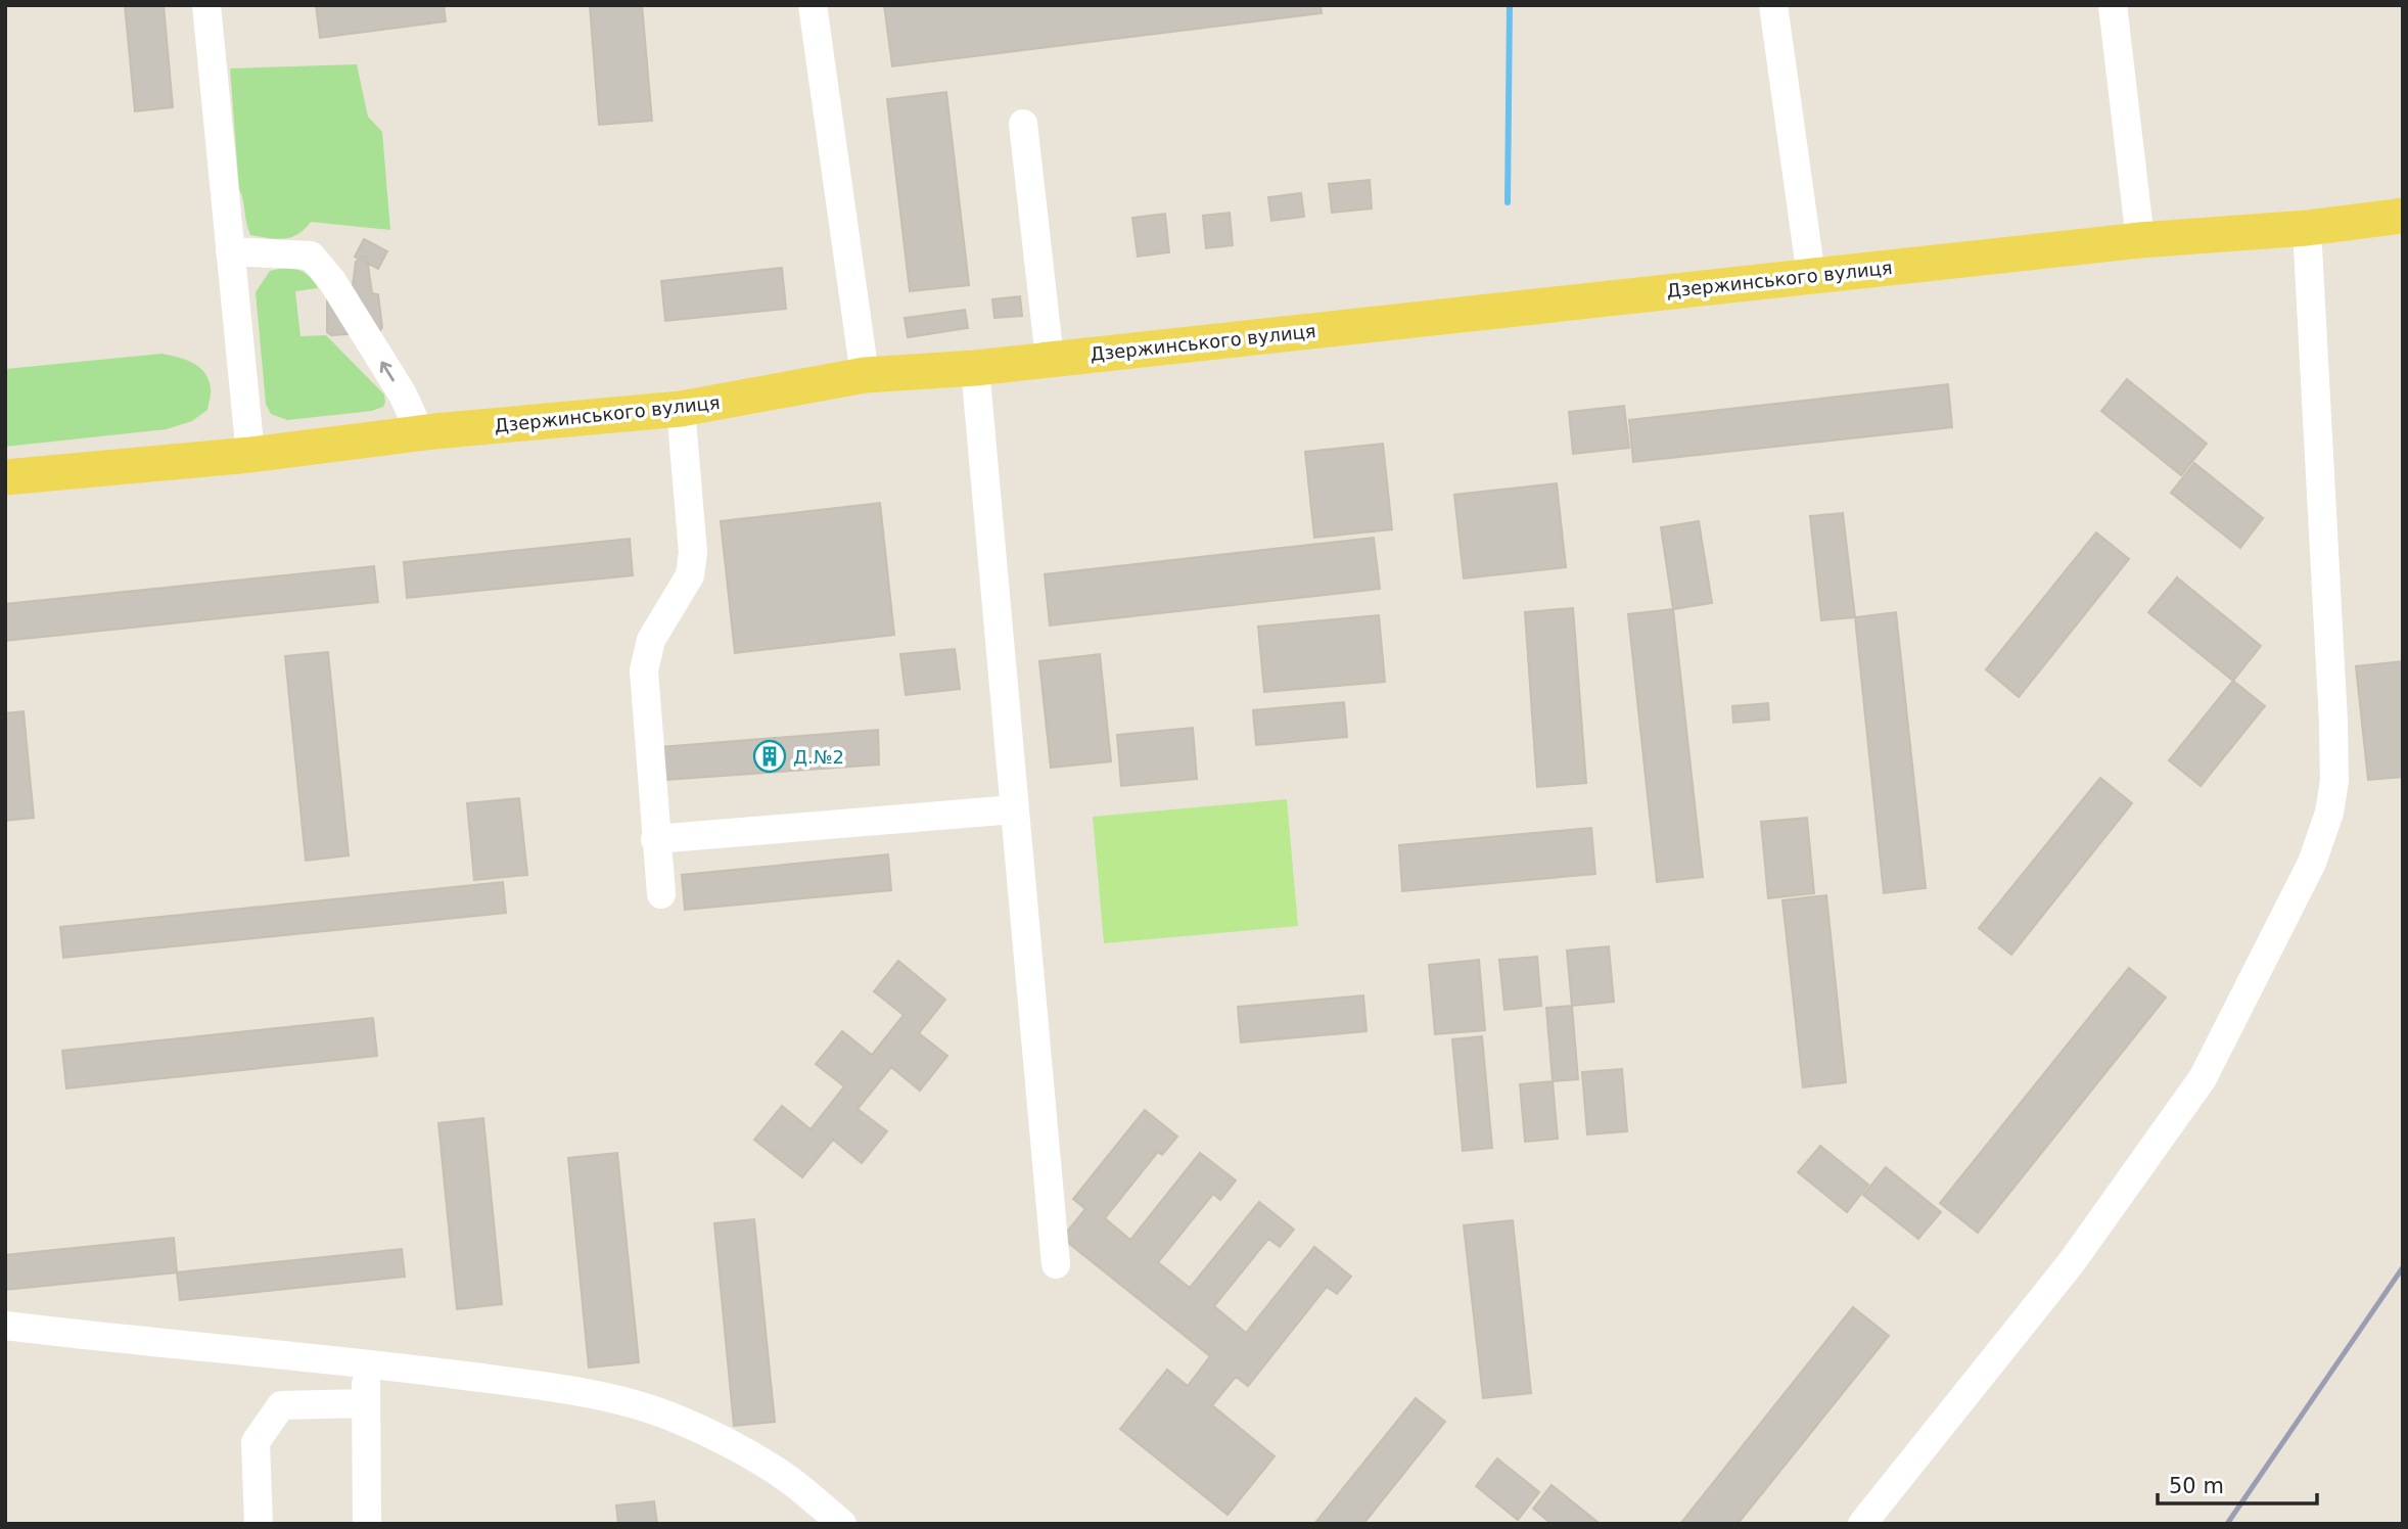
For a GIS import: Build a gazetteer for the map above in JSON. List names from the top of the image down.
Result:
{
  "streets": {
    "main road": ["Дзержинського вулиця"]
  },
  "places": {
    "building": ["Д.№2"]
  },
  "scale_bar": "50 m"
}
